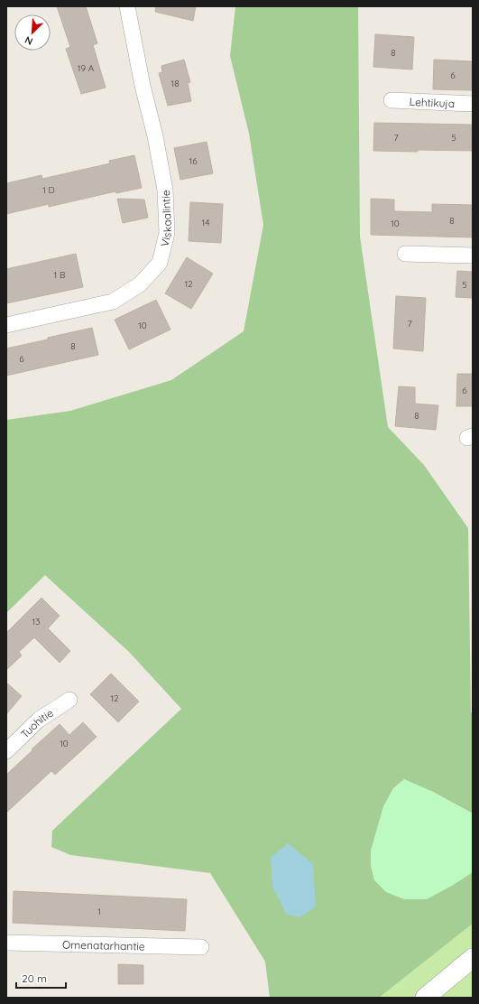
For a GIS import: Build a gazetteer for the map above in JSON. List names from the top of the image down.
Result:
{
  "streets": {
    "street": [
      "Lehtikuja",
      "Viskaalintie",
      "Tuohitie",
      "Omenatarhantie"
    ]
  },
  "house_numbers": [
    "8",
    "19 A",
    "6",
    "18",
    "7",
    "5",
    "16",
    "1 D",
    "8",
    "14",
    "10",
    "1 B",
    "12",
    "5",
    "7",
    "10",
    "8",
    "6",
    "6",
    "8",
    "13",
    "12",
    "10",
    "1"
  ],
  "scale_bar": "20 m",
  "north": "bottom left"
}
